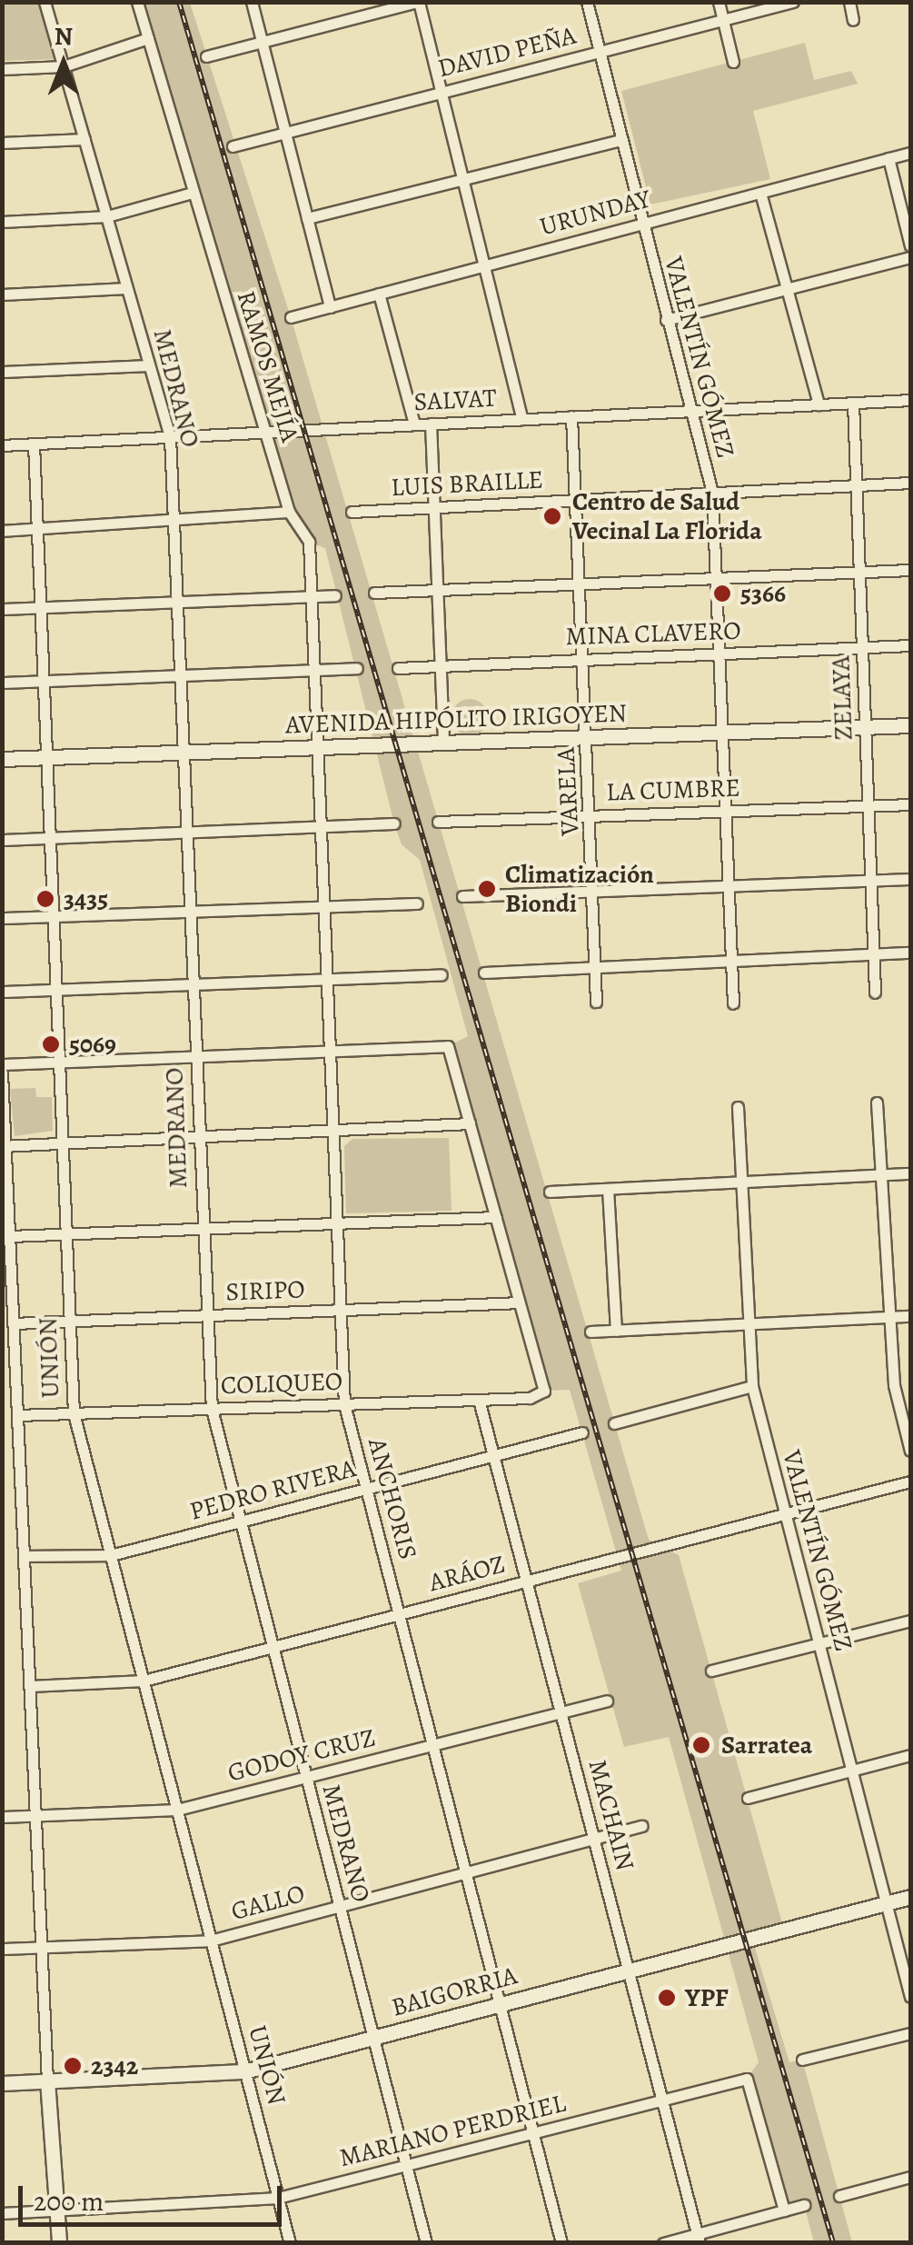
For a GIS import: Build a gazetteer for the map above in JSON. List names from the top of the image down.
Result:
{
  "streets": {
    "street": [
      "DAVID PEÑA",
      "URUNDAY",
      "VALENTÍN GÓMEZ",
      "RAMOS MEJÍA",
      "MEDRANO",
      "SALVAT",
      "LUIS BRAILLE",
      "MINA CLAVERO",
      "ZELAYA",
      "AVENIDA HIPÓLITO IRIGOYEN",
      "LA CUMBRE",
      "VARELA",
      "SIRIPO",
      "UNIÓN",
      "COLIQUEO",
      "PEDRO RIVERA",
      "ANCHORIS",
      "ARÁOZ",
      "GODOY CRUZ",
      "MACHAIN",
      "GALLO",
      "BAIGORRIA",
      "MARIANO PERDRIEL"
    ]
  },
  "crossings": [
    ["DAVID PEÑA", "VALENTÍN GÓMEZ"],
    ["URUNDAY", "VALENTÍN GÓMEZ"],
    ["VALENTÍN GÓMEZ", "SALVAT"],
    ["VALENTÍN GÓMEZ", "LUIS BRAILLE"],
    ["VALENTÍN GÓMEZ", "MINA CLAVERO"],
    ["VALENTÍN GÓMEZ", "AVENIDA HIPÓLITO IRIGOYEN"],
    ["VALENTÍN GÓMEZ", "LA CUMBRE"],
    ["VALENTÍN GÓMEZ", "ARÁOZ"],
    ["VALENTÍN GÓMEZ", "BAIGORRIA"],
    ["RAMOS MEJÍA", "SALVAT"],
    ["RAMOS MEJÍA", "AVENIDA HIPÓLITO IRIGOYEN"],
    ["RAMOS MEJÍA", "ANCHORIS"],
    ["MEDRANO", "SALVAT"],
    ["MEDRANO", "AVENIDA HIPÓLITO IRIGOYEN"],
    ["MEDRANO", "SIRIPO"],
    ["MEDRANO", "COLIQUEO"],
    ["MEDRANO", "PEDRO RIVERA"],
    ["MEDRANO", "ARÁOZ"],
    ["MEDRANO", "GODOY CRUZ"],
    ["MEDRANO", "GALLO"],
    ["MEDRANO", "BAIGORRIA"],
    ["MEDRANO", "MARIANO PERDRIEL"],
    ["SALVAT", "ZELAYA"],
    ["SALVAT", "VARELA"],
    ["SALVAT", "UNIÓN"],
    ["LUIS BRAILLE", "ZELAYA"],
    ["LUIS BRAILLE", "VARELA"],
    ["MINA CLAVERO", "ZELAYA"],
    ["MINA CLAVERO", "VARELA"],
    ["ZELAYA", "AVENIDA HIPÓLITO IRIGOYEN"],
    ["ZELAYA", "LA CUMBRE"],
    ["AVENIDA HIPÓLITO IRIGOYEN", "VARELA"],
    ["AVENIDA HIPÓLITO IRIGOYEN", "UNIÓN"],
    ["AVENIDA HIPÓLITO IRIGOYEN", "ANCHORIS"],
    ["LA CUMBRE", "VARELA"],
    ["SIRIPO", "UNIÓN"],
    ["SIRIPO", "COLIQUEO"],
    ["SIRIPO", "ANCHORIS"],
    ["UNIÓN", "COLIQUEO"],
    ["UNIÓN", "PEDRO RIVERA"],
    ["UNIÓN", "ARÁOZ"],
    ["UNIÓN", "GODOY CRUZ"],
    ["UNIÓN", "GALLO"],
    ["UNIÓN", "BAIGORRIA"],
    ["UNIÓN", "MARIANO PERDRIEL"],
    ["COLIQUEO", "ANCHORIS"],
    ["COLIQUEO", "MACHAIN"],
    ["PEDRO RIVERA", "ANCHORIS"],
    ["PEDRO RIVERA", "MACHAIN"],
    ["ANCHORIS", "ARÁOZ"],
    ["ANCHORIS", "GODOY CRUZ"],
    ["ANCHORIS", "GALLO"],
    ["ANCHORIS", "BAIGORRIA"],
    ["ANCHORIS", "MARIANO PERDRIEL"],
    ["ARÁOZ", "MACHAIN"],
    ["GODOY CRUZ", "MACHAIN"],
    ["MACHAIN", "GALLO"],
    ["MACHAIN", "BAIGORRIA"],
    ["MACHAIN", "MARIANO PERDRIEL"]
  ],
  "places": [
    "Centro de Salud Vecinal La Florida",
    "5366",
    "Climatización Biondi",
    "3435",
    "5069",
    "Sarratea",
    "YPF",
    "2342"
  ],
  "scale_bar": "200 m",
  "north": "top"
}
